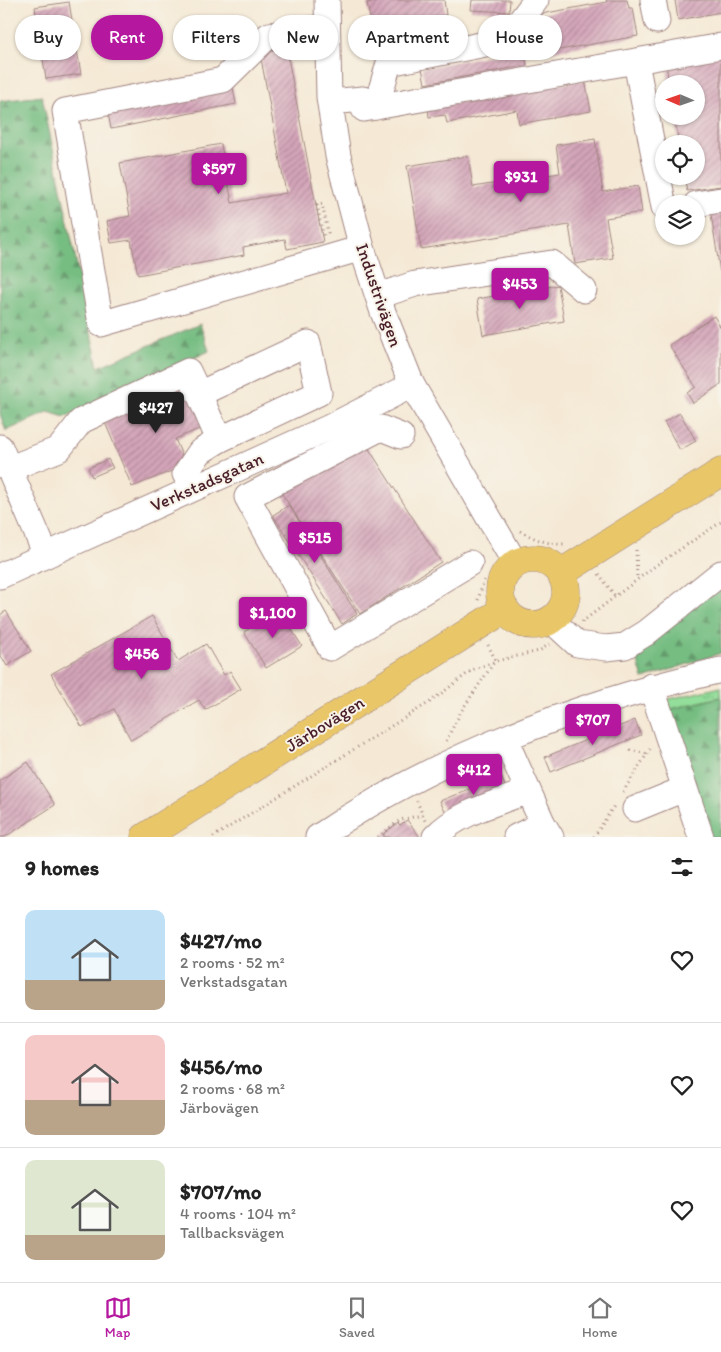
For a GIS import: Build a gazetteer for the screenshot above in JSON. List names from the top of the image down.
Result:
{
  "streets": {
    "main road": ["Järbovägen"],
    "street": ["Industrivägen", "Verkstadsgatan"]
  },
  "crossings": [
    ["Industrivägen", "Verkstadsgatan"],
    ["Industrivägen", "Järbovägen"]
  ],
  "north": "left",
  "page": {
    "chip": [
      "Buy",
      "Rent",
      "Filters",
      "New",
      "Apartment",
      "House"
    ],
    "price": [
      "$597",
      "$931",
      "$453",
      "$427",
      "$515",
      "$1,100",
      "$456",
      "$707",
      "$412"
    ],
    "heading": "9 homes",
    "list": [
      {
        "name": "$427/mo",
        "note": "2 rooms · 52 m² · Verkstadsgatan"
      },
      {
        "name": "$456/mo",
        "note": "2 rooms · 68 m² · Järbovägen"
      },
      {
        "name": "$707/mo",
        "note": "4 rooms · 104 m² · Tallbacksvägen"
      }
    ],
    "tabs": ["Map", "Saved", "Home"]
  }
}
